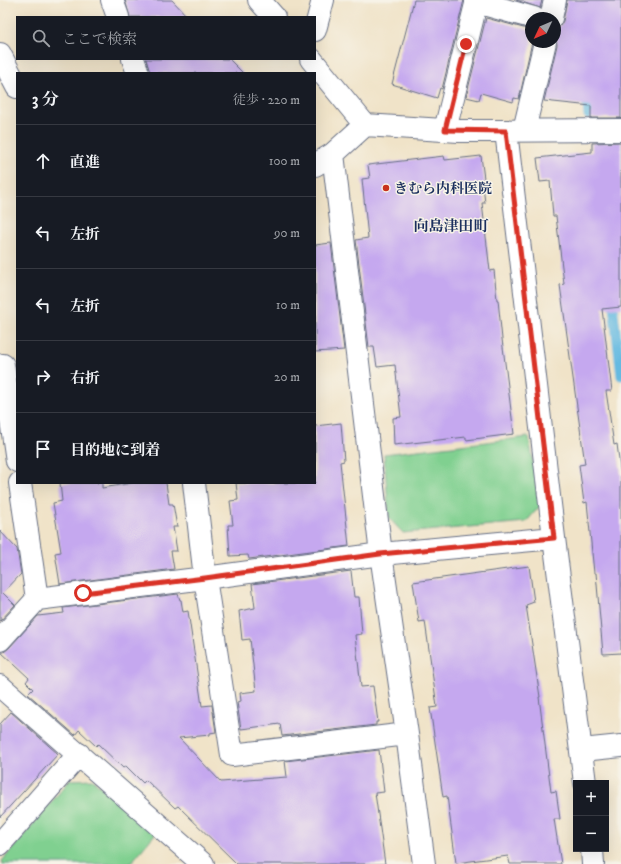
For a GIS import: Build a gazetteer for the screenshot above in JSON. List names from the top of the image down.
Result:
{
  "districts": ["向島津田町"],
  "places": ["きむら内科医院"],
  "north": "bottom left",
  "page": {
    "search": "ここで検索",
    "heading": ["3 分", "徒歩 · 220 m"],
    "list": [
      ["直進", "100 m"],
      ["左折", "90 m"],
      ["左折", "10 m"],
      ["右折", "20 m"],
      "目的地に到着"
    ],
    "map_buttons": ["+", "−"]
  }
}
